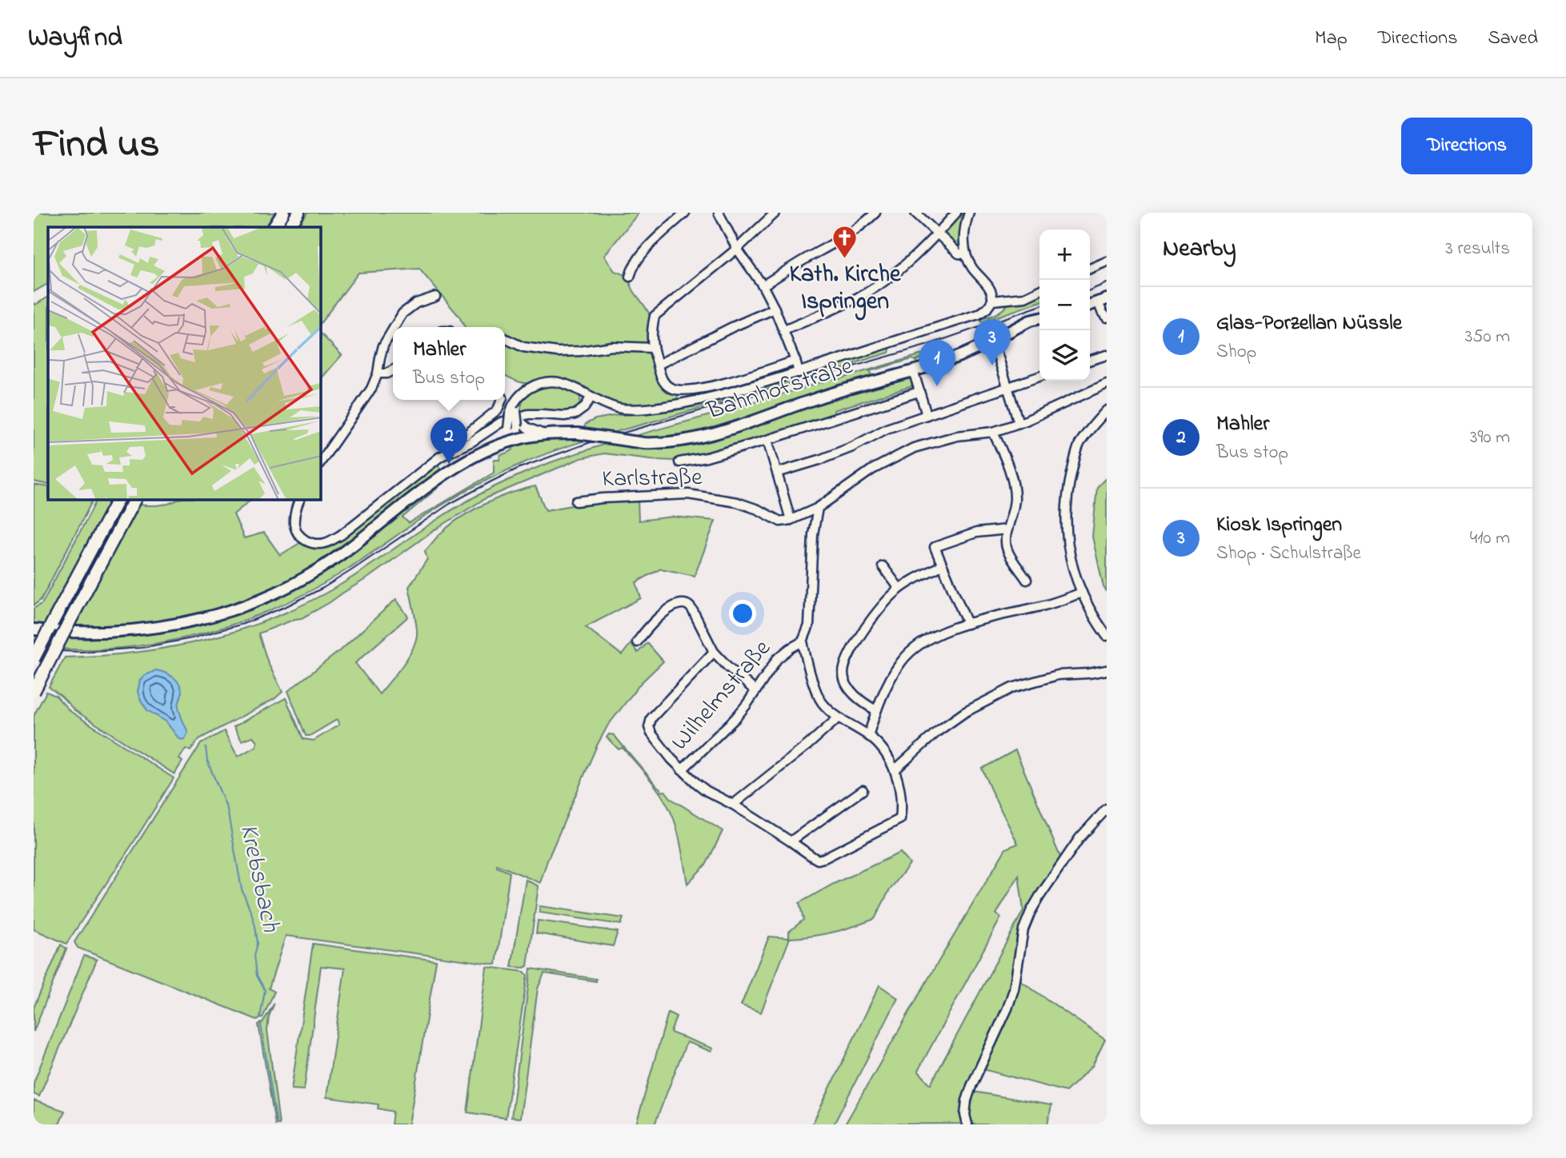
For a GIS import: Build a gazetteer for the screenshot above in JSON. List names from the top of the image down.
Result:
{
  "streets": {
    "main road": ["Bahnhofstraße"],
    "street": ["Karlstraße", "Wilhelmstraße"]
  },
  "water": ["Krebsbach"],
  "places": {
    "church": ["Kath. Kirche Ispringen"]
  },
  "page": {
    "header": "Wayfind",
    "nav": ["Map", "Directions", "Saved"],
    "title": "Find us",
    "buttons": "Directions",
    "heading": ["Nearby", "3 results"],
    "map_buttons": ["+", "−"],
    "list": [
      {
        "mark": "1",
        "name": "Glas-Porzellan Nüssle",
        "note": "Shop",
        "value": "350 m"
      },
      {
        "mark": "2",
        "name": "Mahler",
        "note": "Bus stop",
        "value": "390 m"
      },
      {
        "mark": "3",
        "name": "Kiosk Ispringen",
        "note": "Shop · Schulstraße",
        "value": "410 m"
      }
    ],
    "pins": ["3", "1", "2"],
    "popup": ["Mahler", "Bus stop"]
  }
}
